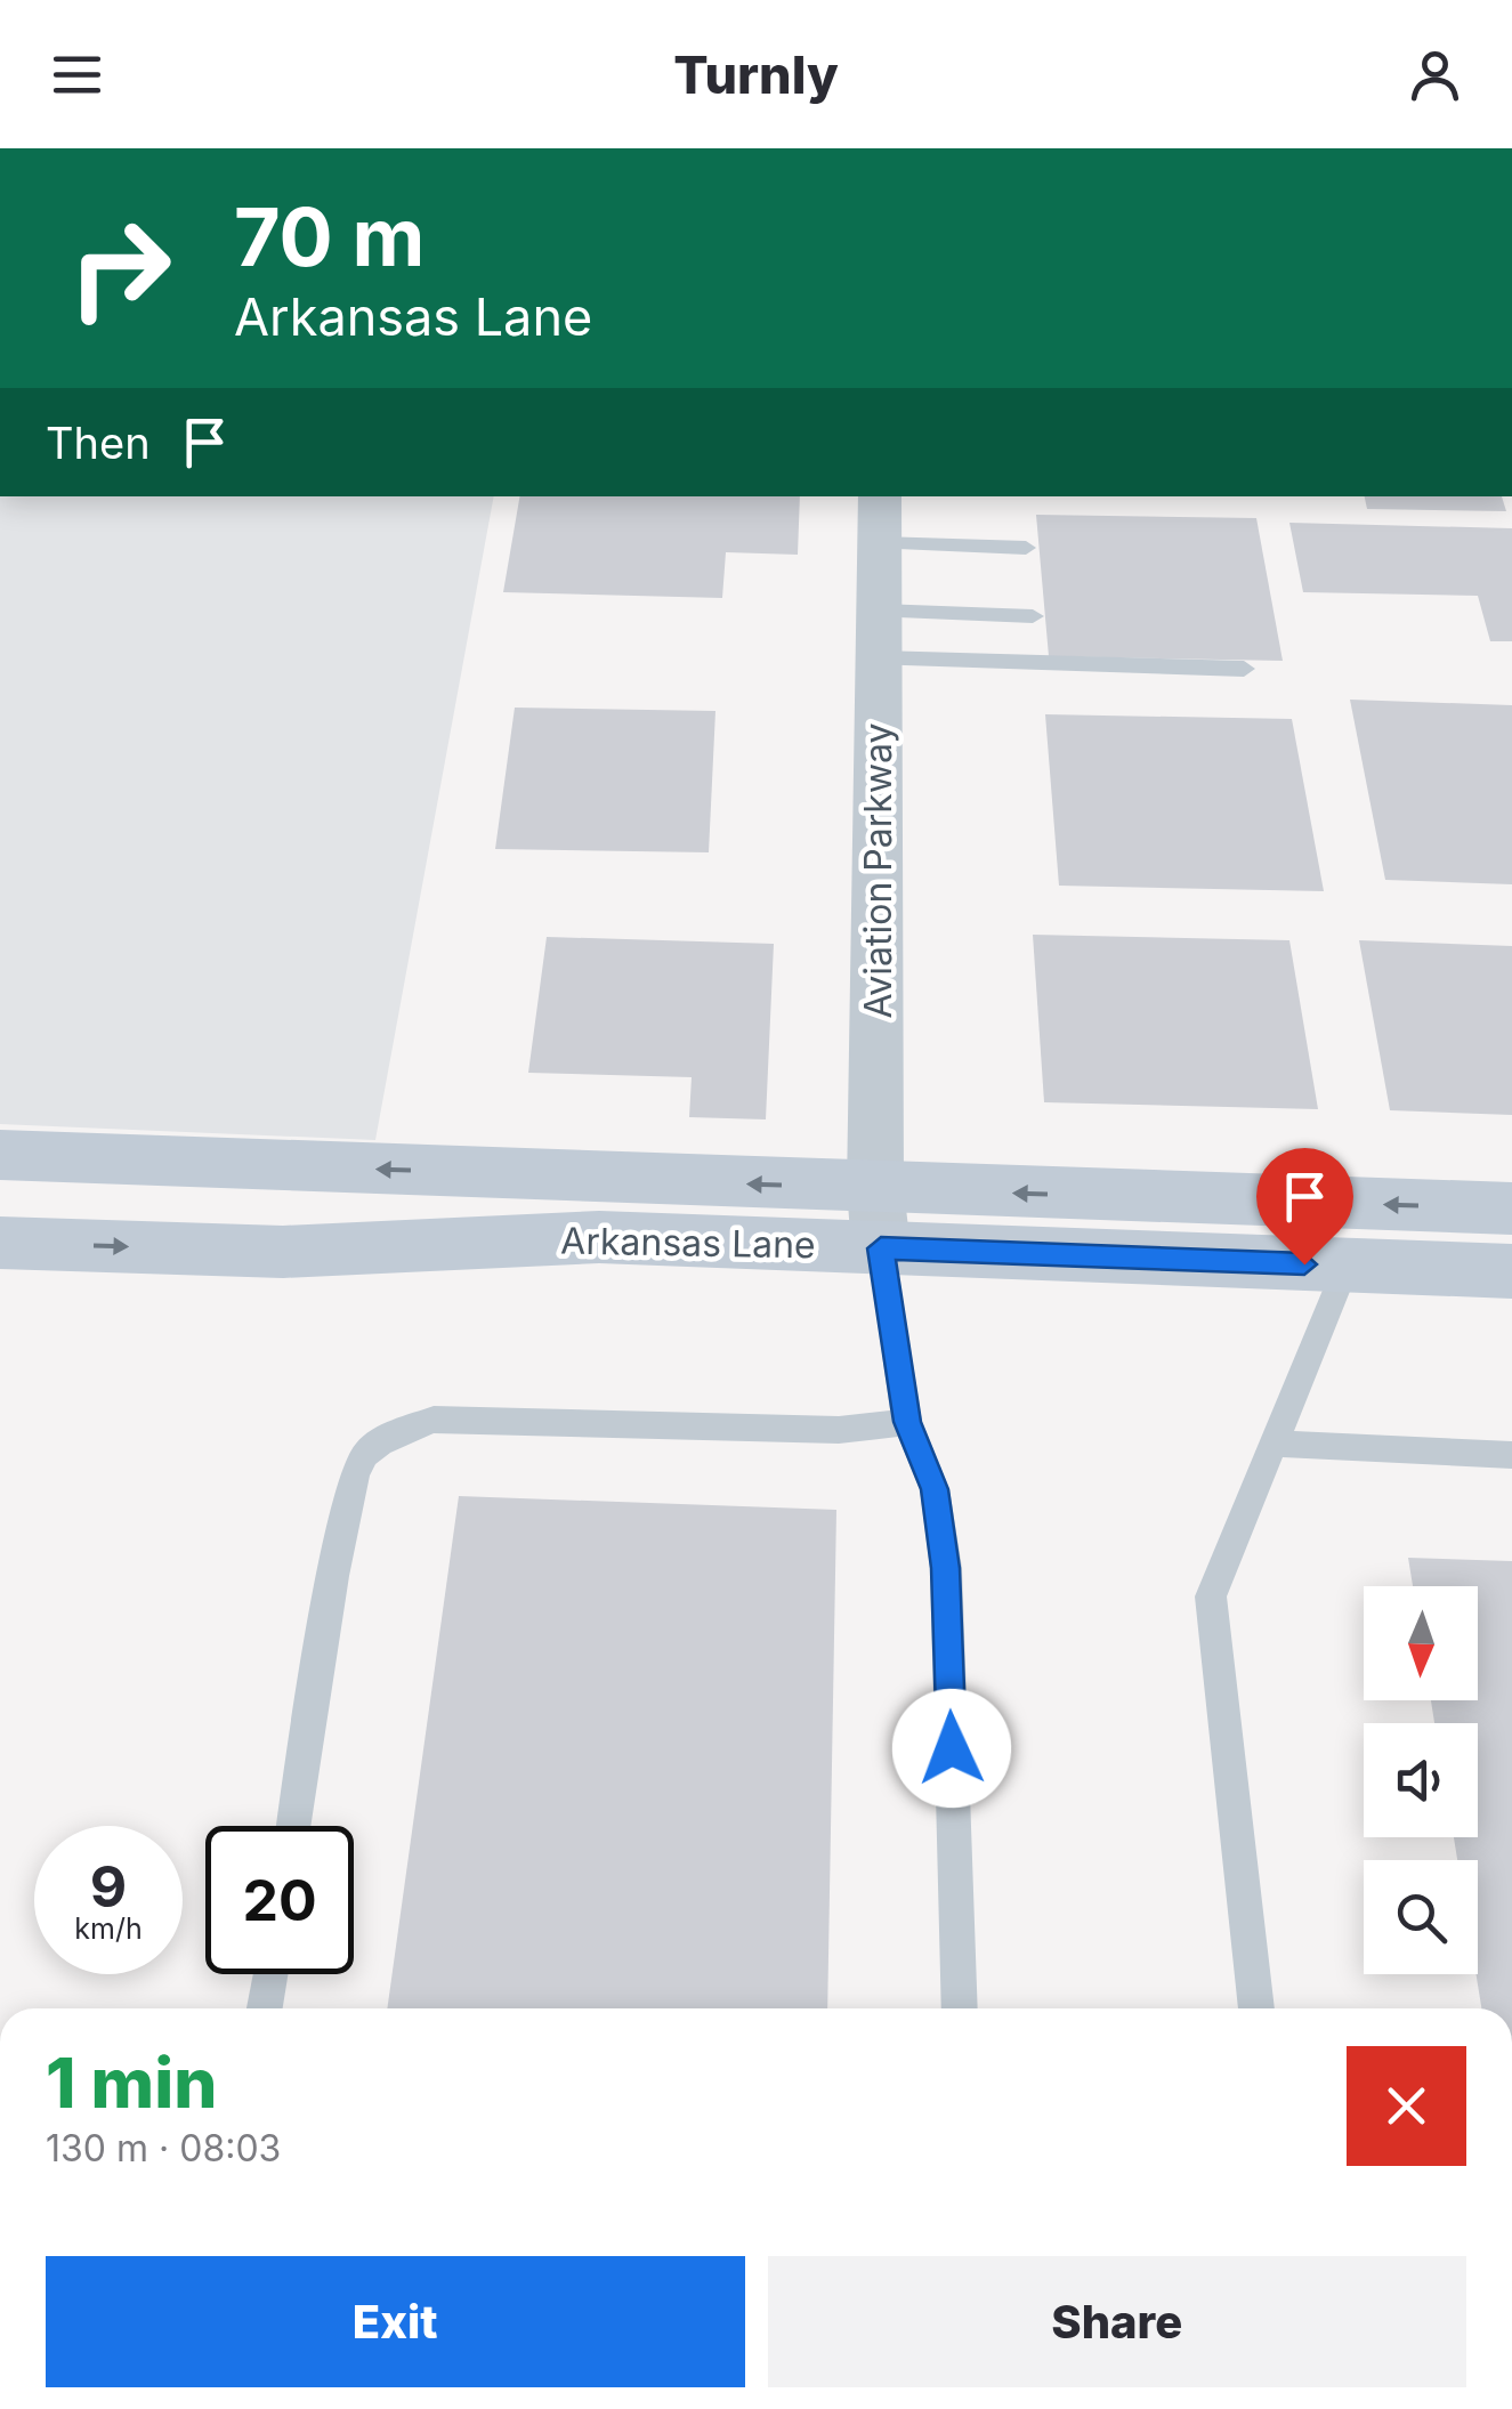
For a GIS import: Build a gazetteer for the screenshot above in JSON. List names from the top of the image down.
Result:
{
  "streets": {
    "main road": ["Arkansas Lane"],
    "street": ["Aviation Parkway"]
  },
  "crossings": [
    ["Aviation Parkway", "Arkansas Lane"]
  ],
  "north": "bottom",
  "page": {
    "header": "Turnly",
    "turn": ["70 m", "Arkansas Lane"],
    "then": "Then",
    "speed": "9 km/h",
    "limit": "20",
    "heading": ["1 min", "130 m · 08:03"],
    "buttons": ["Exit", "Share"]
  }
}
